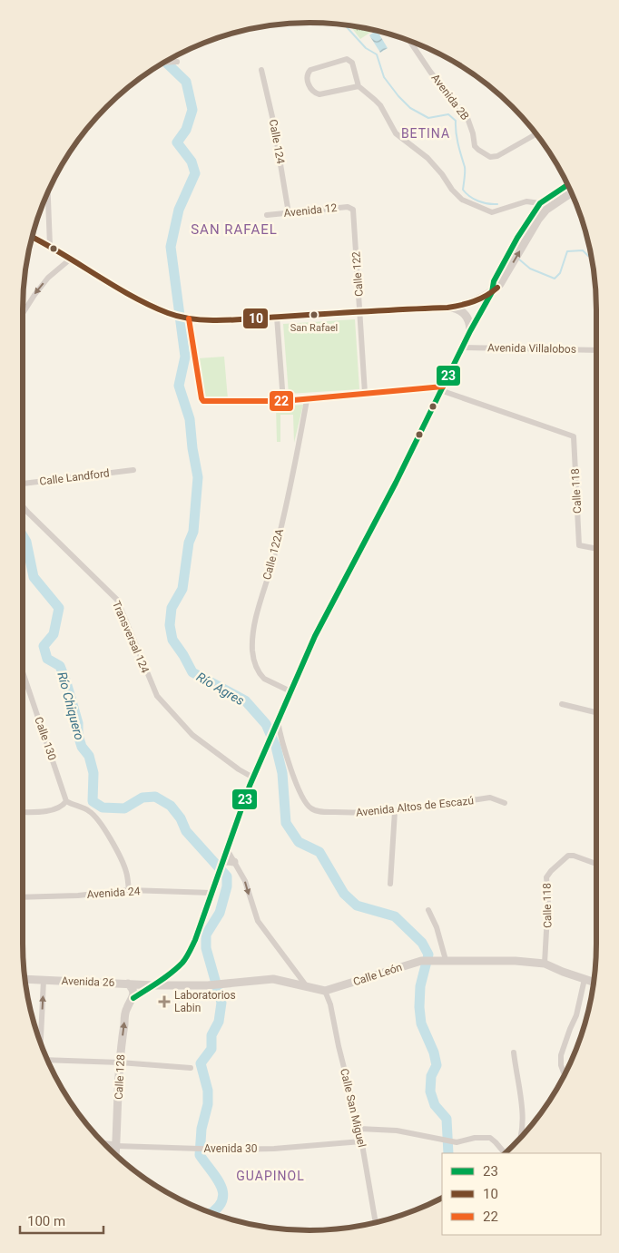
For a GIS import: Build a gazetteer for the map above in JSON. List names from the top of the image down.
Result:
{
  "streets": {
    "main road": [
      "Calle León",
      "Avenida 26",
      "Calle 128",
      "Avenida 30"
    ],
    "street": [
      "Avenida 2B",
      "Calle 124",
      "Avenida 12",
      "Calle 122",
      "Avenida Villalobos",
      "Calle Landford",
      "Calle 118",
      "Calle 122A",
      "Transversal 124",
      "Calle 130",
      "Avenida Altos de Escazú",
      "Avenida 24",
      "Calle San Miguel"
    ]
  },
  "crossings": [
    ["Calle 124", "Avenida 12"],
    ["Avenida 12", "Calle 122"],
    ["Calle 118", "Calle León"],
    ["Calle León", "Calle San Miguel"],
    ["Calle 128", "Avenida 30"],
    ["Calle San Miguel", "Avenida 30"]
  ],
  "one_way": ["Calle 128"],
  "districts": ["BETINA", "SAN RAFAEL", "GUAPINOL"],
  "water": ["Río Agres", "Río Chiquero"],
  "places": {
    "other": ["San Rafael"],
    "health": ["Laboratorios Labin"]
  },
  "lines": ["transit line 23", "transit line 10", "transit line 22"],
  "legend": ["23", "10", "22"],
  "scale_bar": "100 m"
}
